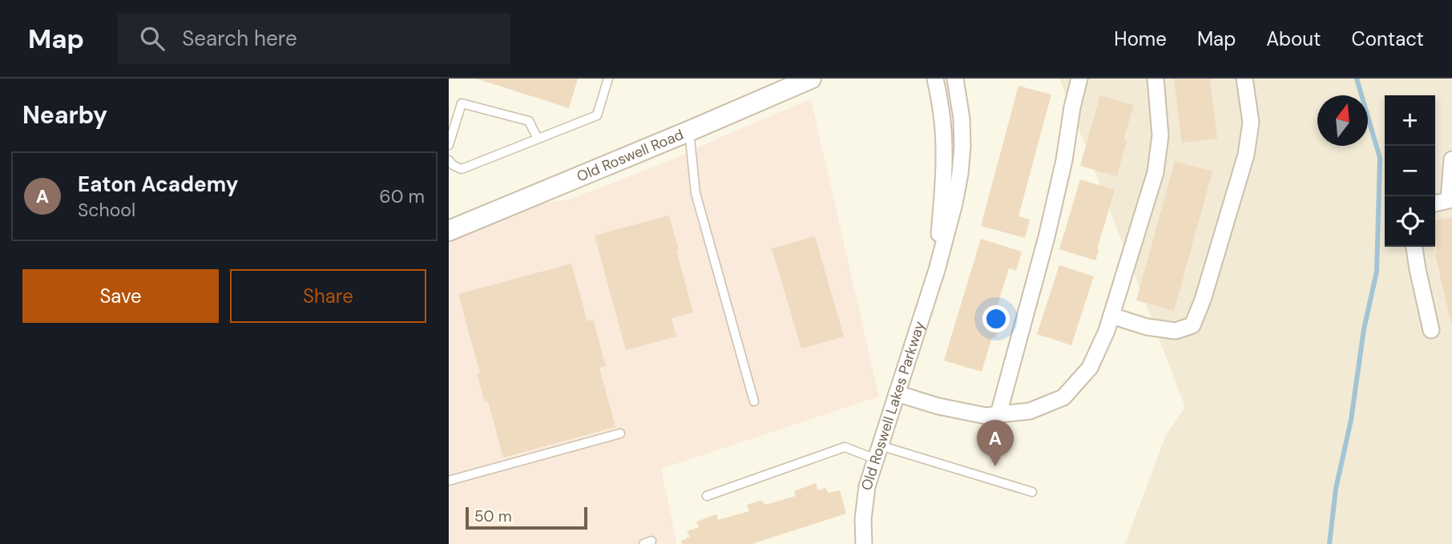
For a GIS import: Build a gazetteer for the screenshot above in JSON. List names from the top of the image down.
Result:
{
  "streets": {
    "street": ["Old Roswell Road", "Old Roswell Lakes Parkway"]
  },
  "scale_bar": "50 m",
  "north": "top",
  "page": {
    "header": "Map",
    "search": "Search here",
    "nav": [
      "Home",
      "Map",
      "About",
      "Contact"
    ],
    "heading": "Nearby",
    "map_buttons": ["+", "−"],
    "list": [
      {
        "mark": "A",
        "name": "Eaton Academy",
        "note": "School",
        "value": "60 m"
      }
    ],
    "buttons": ["Save", "Share"],
    "pins": "A",
    "scale": "50 m"
  }
}
